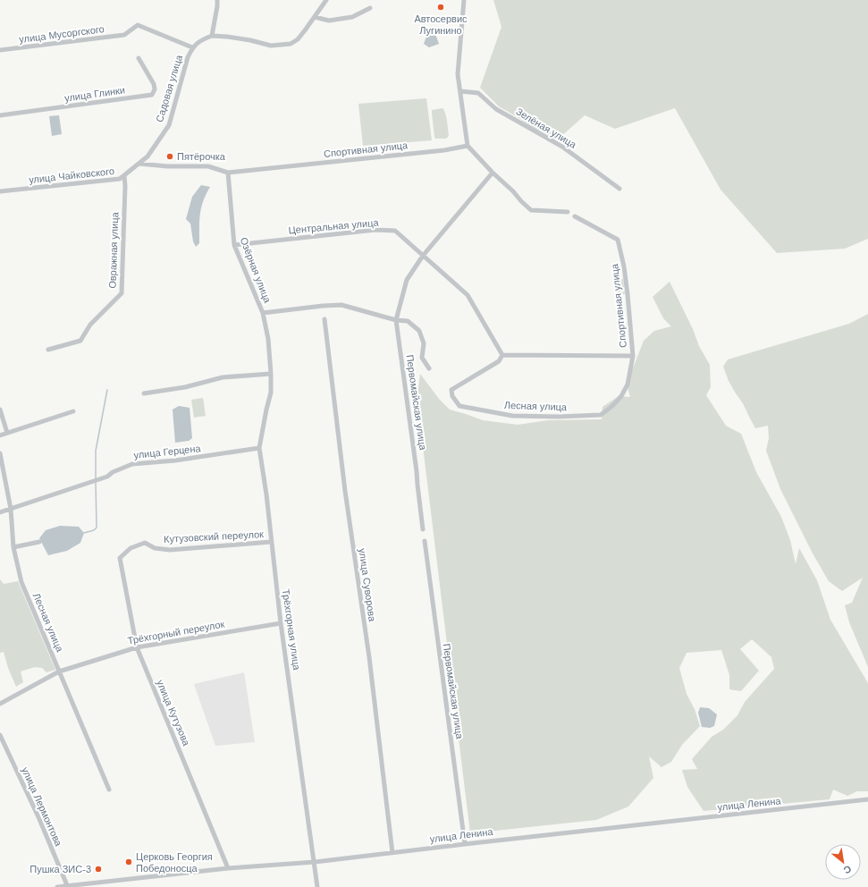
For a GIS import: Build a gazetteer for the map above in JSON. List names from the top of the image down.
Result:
{
  "streets": {
    "street": [
      "улица Мусоргского",
      "Садовая улица",
      "улица Глинки",
      "Зелёная улица",
      "Спортивная улица",
      "улица Чайковского",
      "Центральная улица",
      "Овражная улица",
      "Озёрная улица",
      "Первомайская улица",
      "Лесная улица",
      "улица Герцена",
      "Кутузовский переулок",
      "улица Суворова",
      "Трёхгорная улица",
      "Трёхгорный переулок",
      "улица Кутузова",
      "улица Ленина",
      "улица Лермонтова"
    ]
  },
  "crossings": [
    ["улица Мусоргского", "Садовая улица"],
    ["Садовая улица", "Спортивная улица"],
    ["Садовая улица", "улица Чайковского"],
    ["Спортивная улица", "улица Чайковского"],
    ["Спортивная улица", "Озёрная улица"],
    ["Спортивная улица", "Лесная улица"],
    ["улица Чайковского", "Овражная улица"],
    ["Центральная улица", "Озёрная улица"],
    ["Центральная улица", "Лесная улица"],
    ["Озёрная улица", "Трёхгорная улица"],
    ["Первомайская улица", "улица Ленина"],
    ["Лесная улица", "улица Герцена"],
    ["Лесная улица", "Трёхгорный переулок"],
    ["улица Герцена", "Трёхгорная улица"],
    ["Кутузовский переулок", "Трёхгорная улица"],
    ["Кутузовский переулок", "улица Кутузова"],
    ["улица Суворова", "улица Ленина"],
    ["Трёхгорная улица", "Трёхгорный переулок"],
    ["Трёхгорная улица", "улица Ленина"],
    ["Трёхгорный переулок", "улица Кутузова"],
    ["улица Кутузова", "улица Ленина"],
    ["улица Ленина", "улица Лермонтова"]
  ],
  "places": [
    "Автосервис Лугинино",
    "Пятёрочка",
    "Церковь Георгия Победоносца",
    "Пушка ЗИС-3"
  ],
  "north": "bottom right"
}
